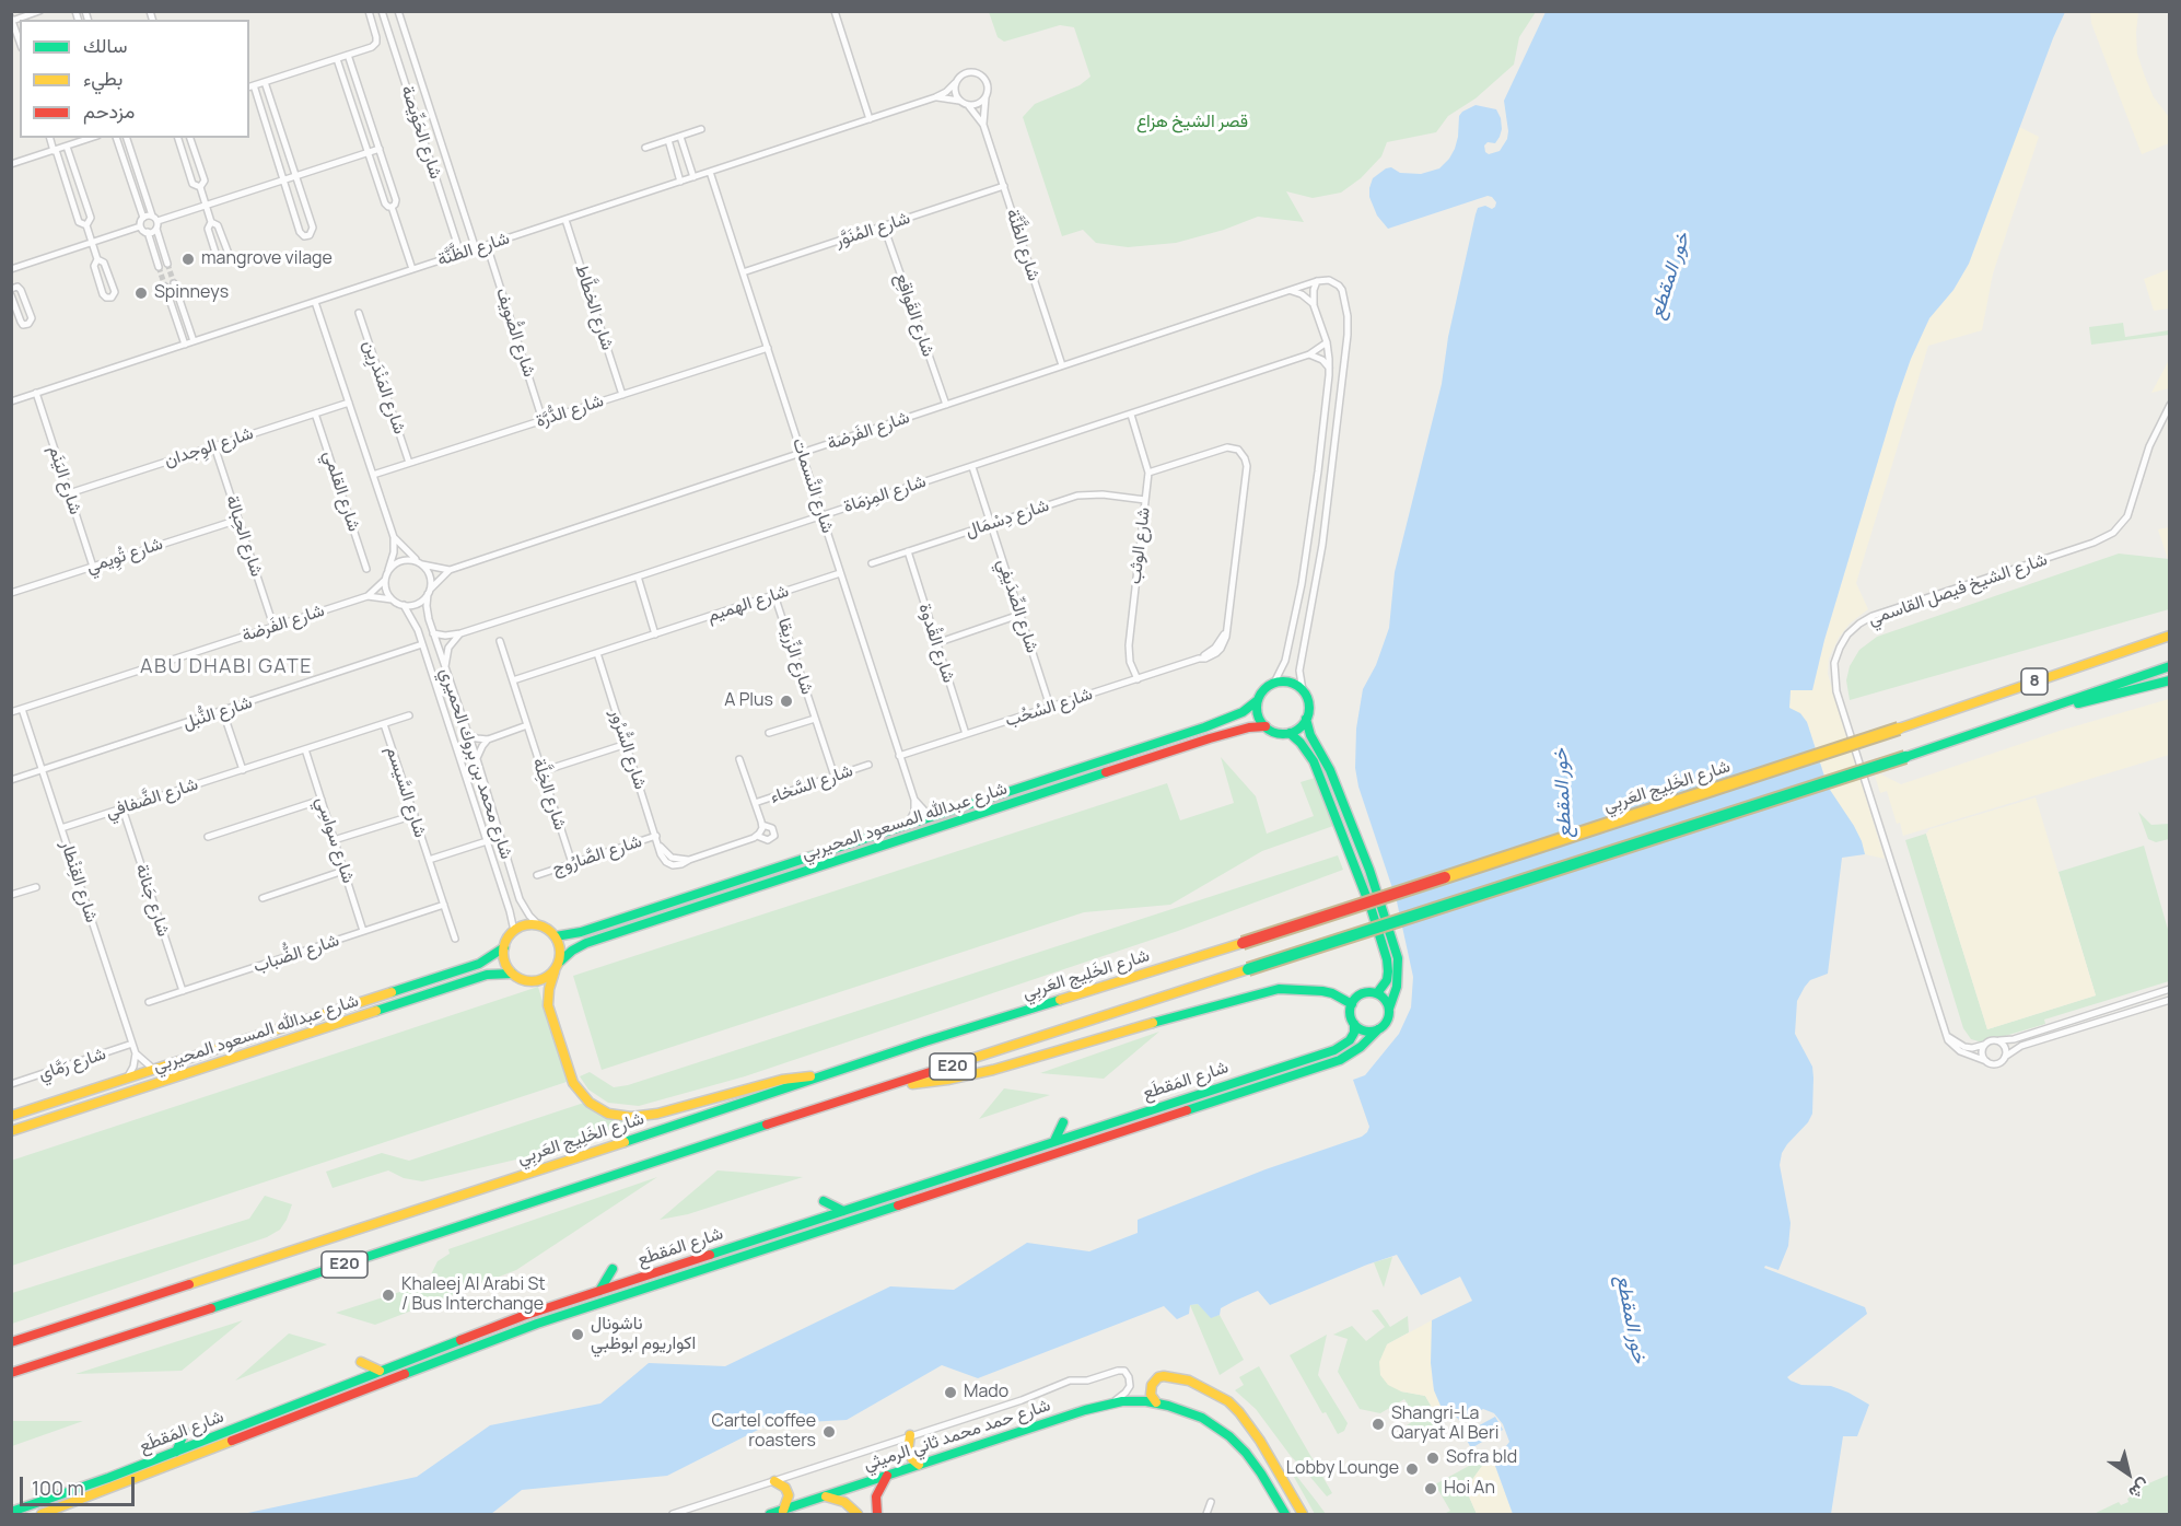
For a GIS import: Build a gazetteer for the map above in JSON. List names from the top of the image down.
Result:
{
  "streets": {
    "main road": [
      "8",
      "شارع الخَلِيج العَربِي",
      "شارع عبدالله المسعود المحيربي",
      "E20",
      "شارع المَقطَع",
      "شارع حمد محمد ثاني الرميثي"
    ],
    "street": [
      "شارع الحَوِّيصة",
      "شارع المُنَوَّر",
      "شارع الظَّنَّة",
      "شارع الخطَّاط",
      "شارع القَواقِع",
      "شارع الصُّويف",
      "شارع المَنْدَرِين",
      "شارع الدُّرَّة",
      "شارع الفَرضة",
      "شارع الوِجدان",
      "شارع اليَنَم",
      "شارع النَّسمات",
      "شارع القلمي",
      "شارع المِزمَاة",
      "شارع دِسْمَال",
      "شارع الحِبالة",
      "شارع الوثب",
      "شارع تُوِيمي",
      "شارع الشيخ فيصل القاسمي",
      "شارع الهميم",
      "شارع الصِّدَيفِي",
      "شارع القُدوة",
      "شارع الزِّريقا",
      "شارع السُحُب",
      "شارع النُّبل",
      "شارع السُّرُور",
      "شارع محمد بن بروك الحميري",
      "شارع السَّخاء",
      "شارع السَّيسم",
      "شارع الخِلَّة",
      "شارع الضَّفافي",
      "شارع سواسِي",
      "شارع الصَّارُوج",
      "شارع القِنْطار",
      "شارع جَنانة",
      "شارع الضُّباب",
      "شارع رَمَّاي"
    ]
  },
  "crossings": [
    ["شارع الحَوِّيصة", "شارع الظَّنَّة"],
    ["شارع المُنَوَّر", "شارع الظَّنَّة"],
    ["شارع المُنَوَّر", "شارع القَواقِع"],
    ["شارع المُنَوَّر", "شارع النَّسمات"],
    ["شارع الظَّنَّة", "شارع الخطَّاط"],
    ["شارع الظَّنَّة", "شارع الصُّويف"],
    ["شارع الظَّنَّة", "شارع الفَرضة"],
    ["شارع الظَّنَّة", "شارع اليَنَم"],
    ["شارع الظَّنَّة", "شارع النَّسمات"],
    ["شارع الخطَّاط", "شارع الدُّرَّة"],
    ["شارع القَواقِع", "شارع الفَرضة"],
    ["شارع الصُّويف", "شارع الدُّرَّة"],
    ["شارع المَنْدَرِين", "شارع الدُّرَّة"],
    ["شارع الدُّرَّة", "شارع النَّسمات"],
    ["شارع الفَرضة", "شارع النَّسمات"],
    ["شارع الفَرضة", "شارع الحِبالة"],
    ["شارع الفَرضة", "شارع محمد بن بروك الحميري"],
    ["شارع الفَرضة", "شارع القِنْطار"],
    ["شارع الوِجدان", "شارع اليَنَم"],
    ["شارع الوِجدان", "شارع القلمي"],
    ["شارع الوِجدان", "شارع الحِبالة"],
    ["شارع اليَنَم", "شارع تُوِيمي"],
    ["شارع النَّسمات", "شارع المِزمَاة"],
    ["شارع النَّسمات", "شارع الهميم"],
    ["شارع النَّسمات", "شارع السُحُب"],
    ["شارع المِزمَاة", "شارع الوثب"],
    ["شارع المِزمَاة", "شارع الصِّدَيفِي"],
    ["شارع المِزمَاة", "شارع محمد بن بروك الحميري"],
    ["شارع دِسْمَال", "شارع الوثب"],
    ["شارع دِسْمَال", "شارع الصِّدَيفِي"],
    ["شارع دِسْمَال", "شارع القُدوة"],
    ["شارع الحِبالة", "شارع تُوِيمي"],
    ["شارع الوثب", "شارع السُحُب"],
    ["شارع الهميم", "شارع الزِّريقا"],
    ["شارع الهميم", "شارع السُّرُور"],
    ["شارع الهميم", "شارع الخِلَّة"],
    ["شارع الصِّدَيفِي", "شارع السُحُب"],
    ["شارع القُدوة", "شارع السُحُب"],
    ["شارع الزِّريقا", "شارع السَّخاء"],
    ["8", "E20"],
    ["شارع النُّبل", "شارع محمد بن بروك الحميري"],
    ["شارع النُّبل", "شارع القِنْطار"],
    ["شارع السُّرُور", "شارع السَّخاء"],
    ["شارع السُّرُور", "شارع الصَّارُوج"],
    ["شارع محمد بن بروك الحميري", "شارع السَّيسم"],
    ["شارع محمد بن بروك الحميري", "شارع عبدالله المسعود المحيربي"],
    ["شارع السَّيسم", "شارع الضَّفافي"],
    ["شارع السَّيسم", "شارع الضُّباب"],
    ["شارع الخِلَّة", "شارع الصَّارُوج"],
    ["شارع الضَّفافي", "شارع سواسِي"],
    ["شارع الضَّفافي", "شارع القِنْطار"],
    ["شارع الضَّفافي", "شارع جَنانة"],
    ["شارع سواسِي", "شارع الضُّباب"],
    ["شارع القِنْطار", "شارع رَمَّاي"],
    ["شارع جَنانة", "شارع الضُّباب"]
  ],
  "districts": ["ABU DHABI GATE"],
  "water": ["خور المقطع"],
  "parks": ["قصر الشيخ هزاع"],
  "places": [
    "mangrove vilage",
    "Spinneys",
    "A Plus",
    "Khaleej Al Arabi St / Bus Interchange",
    "ناشونال اكواريوم ابوظبي",
    "Mado",
    "Shangri-La Qaryat Al Beri",
    "Cartel coffee roasters",
    "Sofra bld",
    "Lobby Lounge",
    "Hoi An"
  ],
  "legend": ["سالك", "بطيء", "مزدحم"],
  "scale_bar": "100 m",
  "north": "bottom right"
}
